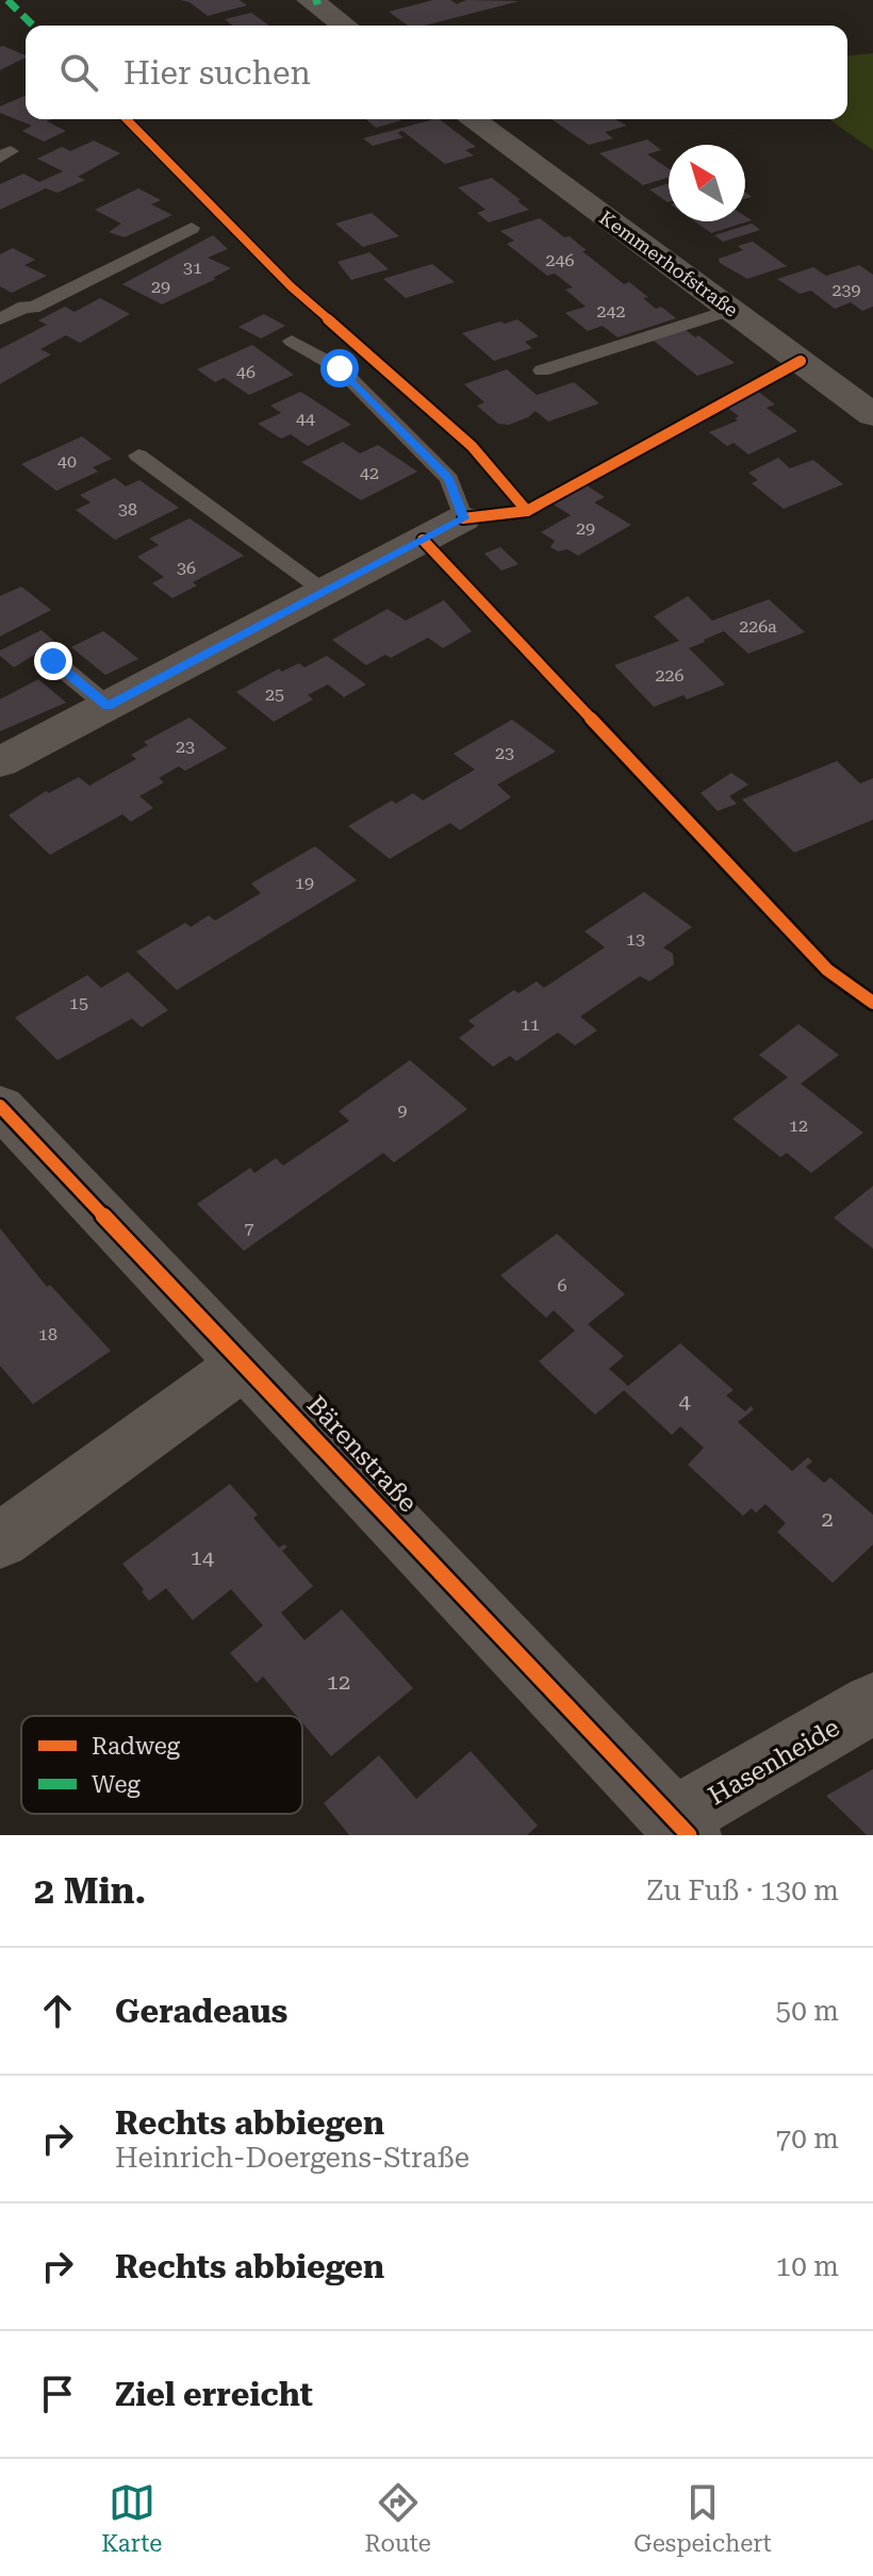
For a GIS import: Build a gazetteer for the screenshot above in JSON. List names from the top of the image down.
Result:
{
  "streets": {
    "street": ["Kemmerhofstraße", "Bärenstraße", "Hasenheide"]
  },
  "crossings": [
    ["Bärenstraße", "Hasenheide"]
  ],
  "house_numbers": [
    "246",
    "31",
    "29",
    "239",
    "242",
    "46",
    "44",
    "40",
    "42",
    "38",
    "29",
    "36",
    "226a",
    "226",
    "25",
    "23",
    "23",
    "19",
    "13",
    "15",
    "11",
    "9",
    "12",
    "7",
    "6",
    "18",
    "4",
    "2",
    "14",
    "12"
  ],
  "legend": ["Radweg", "Weg"],
  "north": "top left",
  "page": {
    "search": "Hier suchen",
    "heading": ["2 Min.", "Zu Fuß · 130 m"],
    "list": [
      ["Geradeaus", "50 m"],
      ["Rechts abbiegen", "Heinrich-Doergens-Straße", "70 m"],
      ["Rechts abbiegen", "10 m"],
      "Ziel erreicht"
    ],
    "nav": ["Karte", "Route", "Gespeichert"]
  }
}
